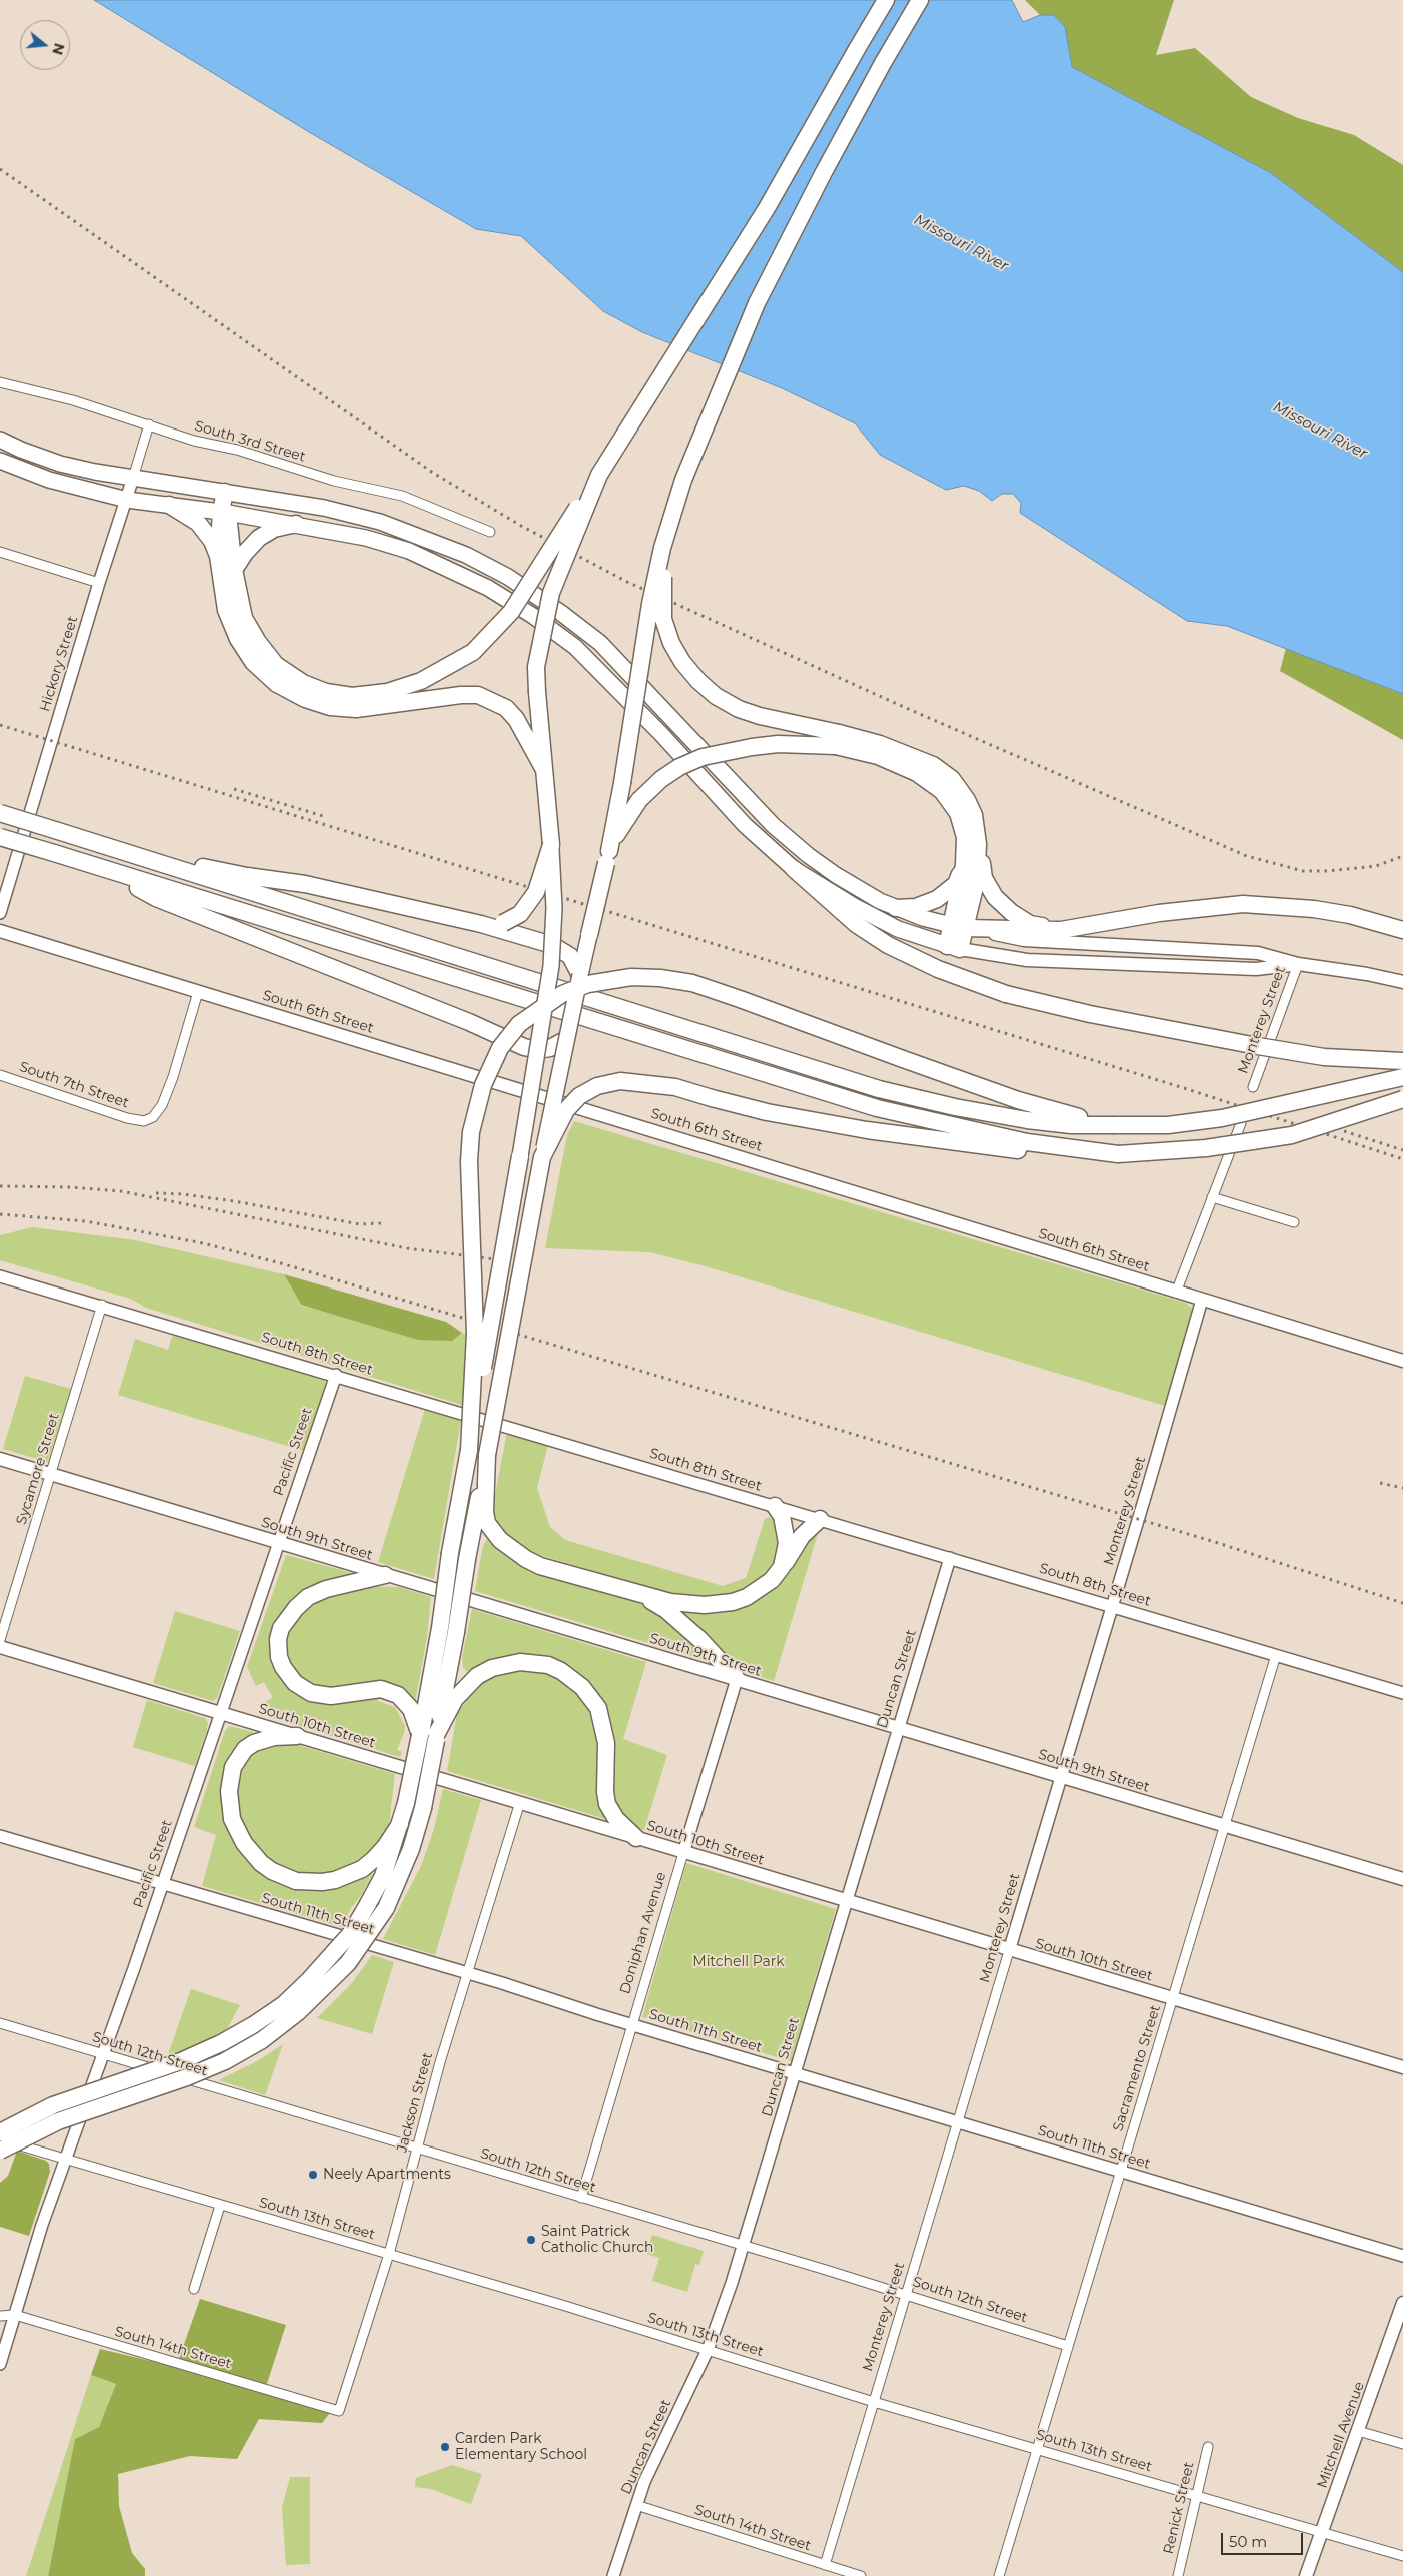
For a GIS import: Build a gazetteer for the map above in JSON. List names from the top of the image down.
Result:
{
  "streets": {
    "main road": [
      "South 6th Street",
      "South 9th Street",
      "South 10th Street",
      "Mitchell Avenue"
    ],
    "street": [
      "South 3rd Street",
      "Hickory Street",
      "Monterey Street",
      "South 7th Street",
      "South 8th Street",
      "Pacific Street",
      "Sycamore Street",
      "Duncan Street",
      "South 11th Street",
      "Doniphan Avenue",
      "South 12th Street",
      "Sacramento Street",
      "Jackson Street",
      "South 13th Street",
      "South 14th Street",
      "Renick Street"
    ]
  },
  "crossings": [
    ["South 3rd Street", "Hickory Street"],
    ["South 6th Street", "Monterey Street"],
    ["South 6th Street", "South 7th Street"],
    ["Monterey Street", "South 8th Street"],
    ["Monterey Street", "South 9th Street"],
    ["Monterey Street", "South 10th Street"],
    ["Monterey Street", "South 11th Street"],
    ["Monterey Street", "South 12th Street"],
    ["Monterey Street", "South 13th Street"],
    ["Monterey Street", "South 14th Street"],
    ["South 8th Street", "Pacific Street"],
    ["South 8th Street", "Sycamore Street"],
    ["South 8th Street", "Duncan Street"],
    ["South 8th Street", "Sacramento Street"],
    ["Pacific Street", "South 9th Street"],
    ["Pacific Street", "South 10th Street"],
    ["Pacific Street", "South 11th Street"],
    ["Pacific Street", "South 12th Street"],
    ["Pacific Street", "South 13th Street"],
    ["Pacific Street", "South 14th Street"],
    ["Sycamore Street", "South 9th Street"],
    ["South 9th Street", "Duncan Street"],
    ["South 9th Street", "Doniphan Avenue"],
    ["South 9th Street", "Sacramento Street"],
    ["Duncan Street", "South 10th Street"],
    ["Duncan Street", "South 11th Street"],
    ["Duncan Street", "South 12th Street"],
    ["Duncan Street", "South 13th Street"],
    ["Duncan Street", "South 14th Street"],
    ["South 10th Street", "Doniphan Avenue"],
    ["South 10th Street", "Sacramento Street"],
    ["South 10th Street", "Jackson Street"],
    ["South 11th Street", "Doniphan Avenue"],
    ["South 11th Street", "Sacramento Street"],
    ["South 11th Street", "Jackson Street"],
    ["Doniphan Avenue", "South 12th Street"],
    ["South 12th Street", "Sacramento Street"],
    ["South 12th Street", "Jackson Street"],
    ["Sacramento Street", "South 13th Street"],
    ["Jackson Street", "South 13th Street"],
    ["Jackson Street", "South 14th Street"],
    ["South 13th Street", "Mitchell Avenue"],
    ["South 13th Street", "Renick Street"]
  ],
  "water": ["Missouri River"],
  "parks": ["Mitchell Park"],
  "places": ["Neely Apartments", "Saint Patrick Catholic Church", "Carden Park Elementary School"],
  "scale_bar": "50 m",
  "north": "right"
}
